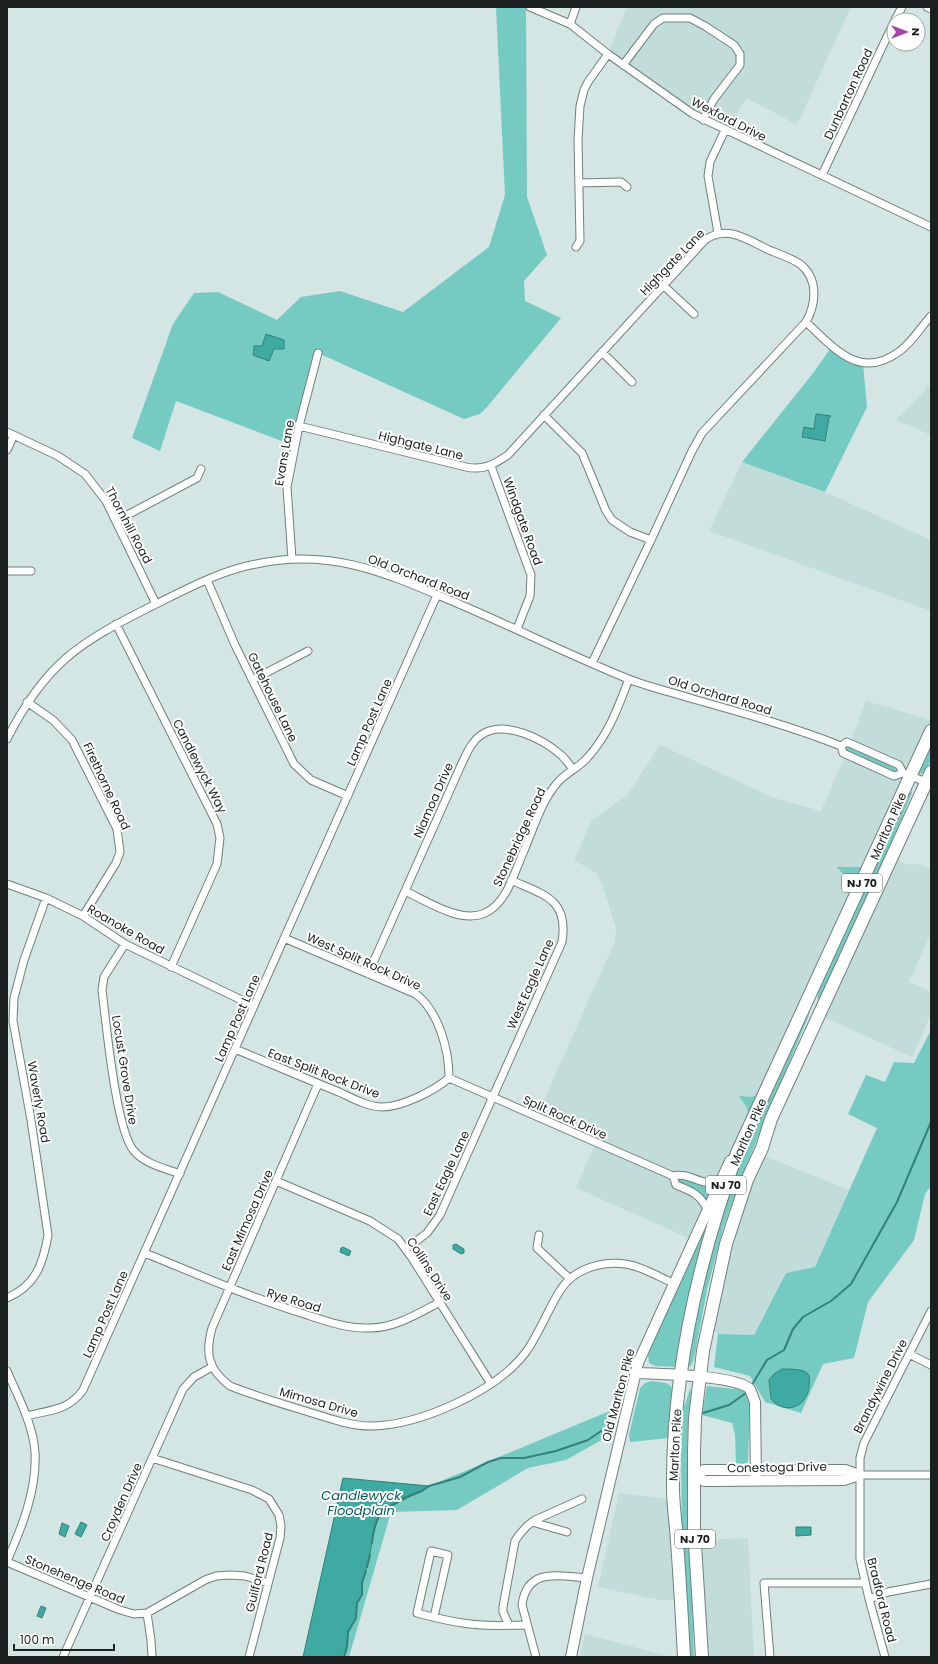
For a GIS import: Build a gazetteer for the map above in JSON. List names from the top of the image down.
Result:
{
  "streets": {
    "highway": ["Marlton Pike", "NJ 70"],
    "street": [
      "Dunbarton Road",
      "Wexford Drive",
      "Highgate Lane",
      "Evans Lane",
      "Windgate Road",
      "Thornhill Road",
      "Old Orchard Road",
      "Gatehouse Lane",
      "Lamp Post Lane",
      "Candlewyck Way",
      "Firethorne Road",
      "Niamoa Drive",
      "Stonebridge Road",
      "Roanoke Road",
      "West Split Rock Drive",
      "West Eagle Lane",
      "Locust Grove Drive",
      "East Split Rock Drive",
      "Waverly Road",
      "Split Rock Drive",
      "East Eagle Lane",
      "East Mimosa Drive",
      "Collins Drive",
      "Rye Road",
      "Brandywine Drive",
      "Old Marlton Pike",
      "Mimosa Drive",
      "Conestoga Drive",
      "Croyden Drive",
      "Guilford Road",
      "Stonehenge Road",
      "Bradford Road"
    ]
  },
  "crossings": [
    ["Dunbarton Road", "Wexford Drive"],
    ["Highgate Lane", "Evans Lane"],
    ["Highgate Lane", "Windgate Road"],
    ["Highgate Lane", "Old Orchard Road"],
    ["Evans Lane", "Old Orchard Road"],
    ["Windgate Road", "Old Orchard Road"],
    ["Thornhill Road", "Old Orchard Road"],
    ["Old Orchard Road", "Gatehouse Lane"],
    ["Old Orchard Road", "Lamp Post Lane"],
    ["Old Orchard Road", "Candlewyck Way"],
    ["Old Orchard Road", "Firethorne Road"],
    ["Old Orchard Road", "Marlton Pike"],
    ["Old Orchard Road", "Stonebridge Road"],
    ["Gatehouse Lane", "Lamp Post Lane"],
    ["Lamp Post Lane", "Roanoke Road"],
    ["Lamp Post Lane", "West Split Rock Drive"],
    ["Lamp Post Lane", "Locust Grove Drive"],
    ["Lamp Post Lane", "East Split Rock Drive"],
    ["Lamp Post Lane", "Rye Road"],
    ["Candlewyck Way", "Roanoke Road"],
    ["Firethorne Road", "Roanoke Road"],
    ["Niamoa Drive", "Stonebridge Road"],
    ["Niamoa Drive", "West Split Rock Drive"],
    ["Marlton Pike", "Old Marlton Pike"],
    ["Marlton Pike", "Conestoga Drive"],
    ["Stonebridge Road", "West Eagle Lane"],
    ["Roanoke Road", "Locust Grove Drive"],
    ["Roanoke Road", "Waverly Road"],
    ["West Split Rock Drive", "East Split Rock Drive"],
    ["West Split Rock Drive", "Split Rock Drive"],
    ["West Eagle Lane", "Split Rock Drive"],
    ["West Eagle Lane", "East Eagle Lane"],
    ["East Split Rock Drive", "Split Rock Drive"],
    ["East Split Rock Drive", "East Mimosa Drive"],
    ["Split Rock Drive", "East Eagle Lane"],
    ["Split Rock Drive", "Old Marlton Pike"],
    ["East Eagle Lane", "Collins Drive"],
    ["East Mimosa Drive", "Collins Drive"],
    ["East Mimosa Drive", "Rye Road"],
    ["East Mimosa Drive", "Mimosa Drive"],
    ["East Mimosa Drive", "Croyden Drive"],
    ["Collins Drive", "Rye Road"],
    ["Collins Drive", "Mimosa Drive"],
    ["Brandywine Drive", "Conestoga Drive"],
    ["Brandywine Drive", "Bradford Road"],
    ["Mimosa Drive", "Croyden Drive"],
    ["Conestoga Drive", "Bradford Road"],
    ["Croyden Drive", "Guilford Road"],
    ["Croyden Drive", "Stonehenge Road"]
  ],
  "water": ["Candlewyck Floodplain"],
  "scale_bar": "100 m",
  "north": "right"
}
